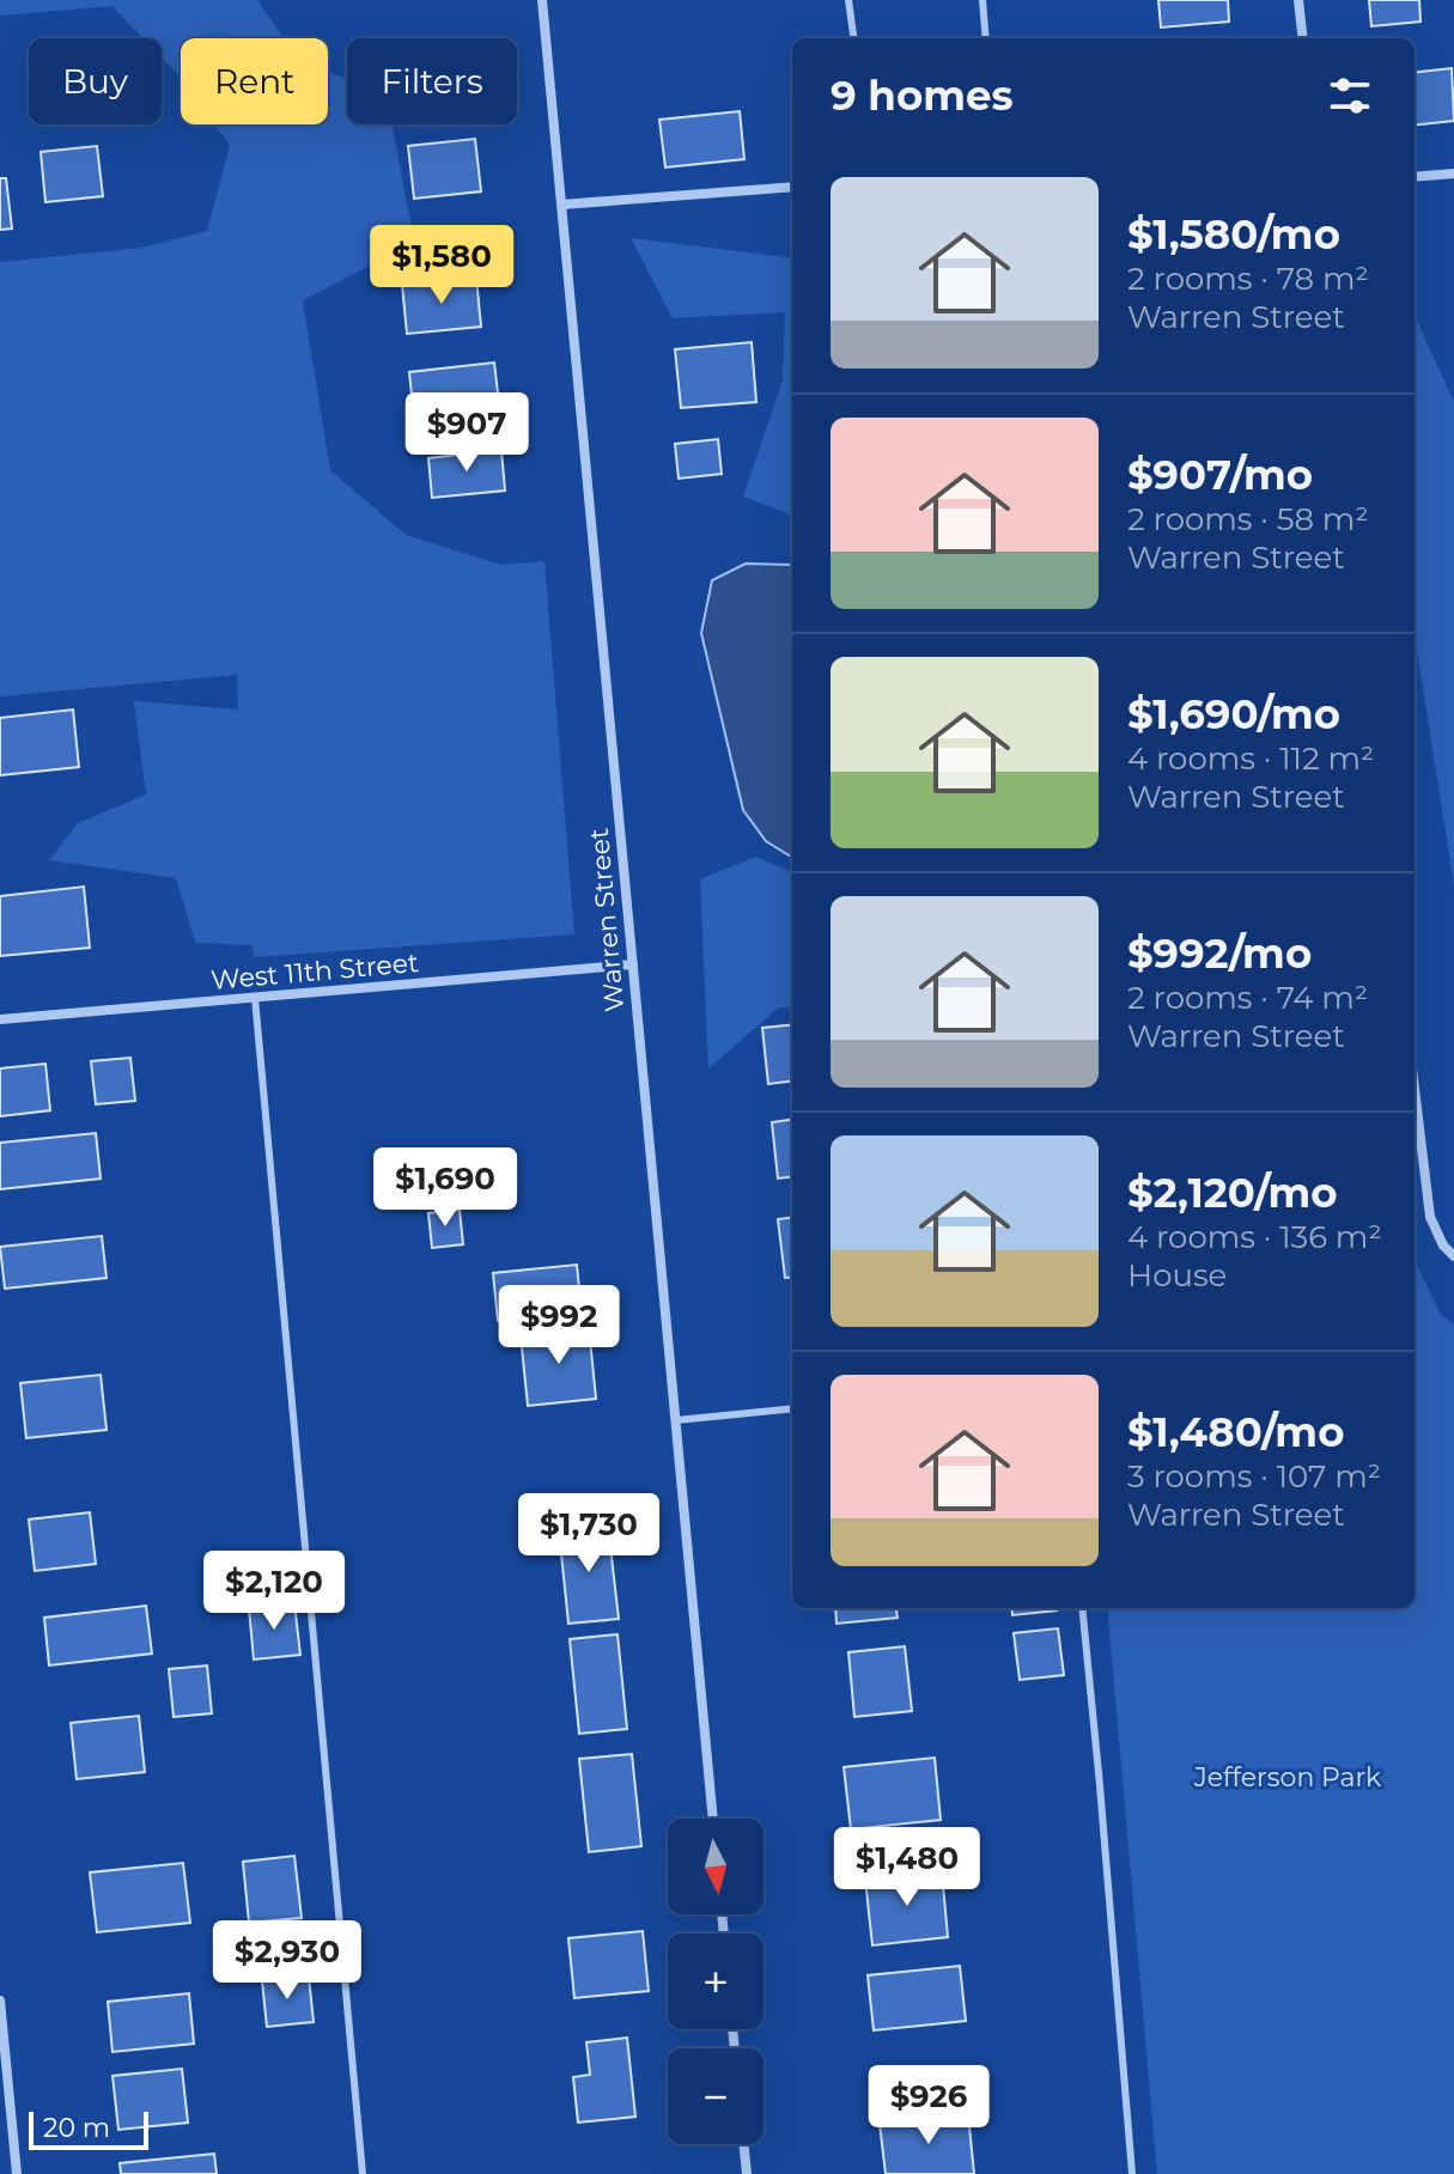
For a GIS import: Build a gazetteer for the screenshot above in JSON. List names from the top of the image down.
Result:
{
  "streets": {
    "street": ["Warren Street", "West 11th Street"]
  },
  "crossings": [
    ["Warren Street", "West 11th Street"]
  ],
  "parks": ["Jefferson Park"],
  "scale_bar": "20 m",
  "north": "bottom",
  "page": {
    "chip": ["Buy", "Rent", "Filters"],
    "heading": "9 homes",
    "list": [
      {
        "name": "$1,580/mo",
        "note": "2 rooms · 78 m² · Warren Street"
      },
      {
        "name": "$907/mo",
        "note": "2 rooms · 58 m² · Warren Street"
      },
      {
        "name": "$1,690/mo",
        "note": "4 rooms · 112 m² · Warren Street"
      },
      {
        "name": "$992/mo",
        "note": "2 rooms · 74 m² · Warren Street"
      },
      {
        "name": "$2,120/mo",
        "note": "4 rooms · 136 m² · House"
      },
      {
        "name": "$1,480/mo",
        "note": "3 rooms · 107 m² · Warren Street"
      }
    ],
    "price": [
      "$1,580",
      "$907",
      "$1,690",
      "$992",
      "$1,730",
      "$2,120",
      "$1,480",
      "$2,930",
      "$926"
    ],
    "map_buttons": ["+", "−"],
    "scale": "20 m"
  }
}
